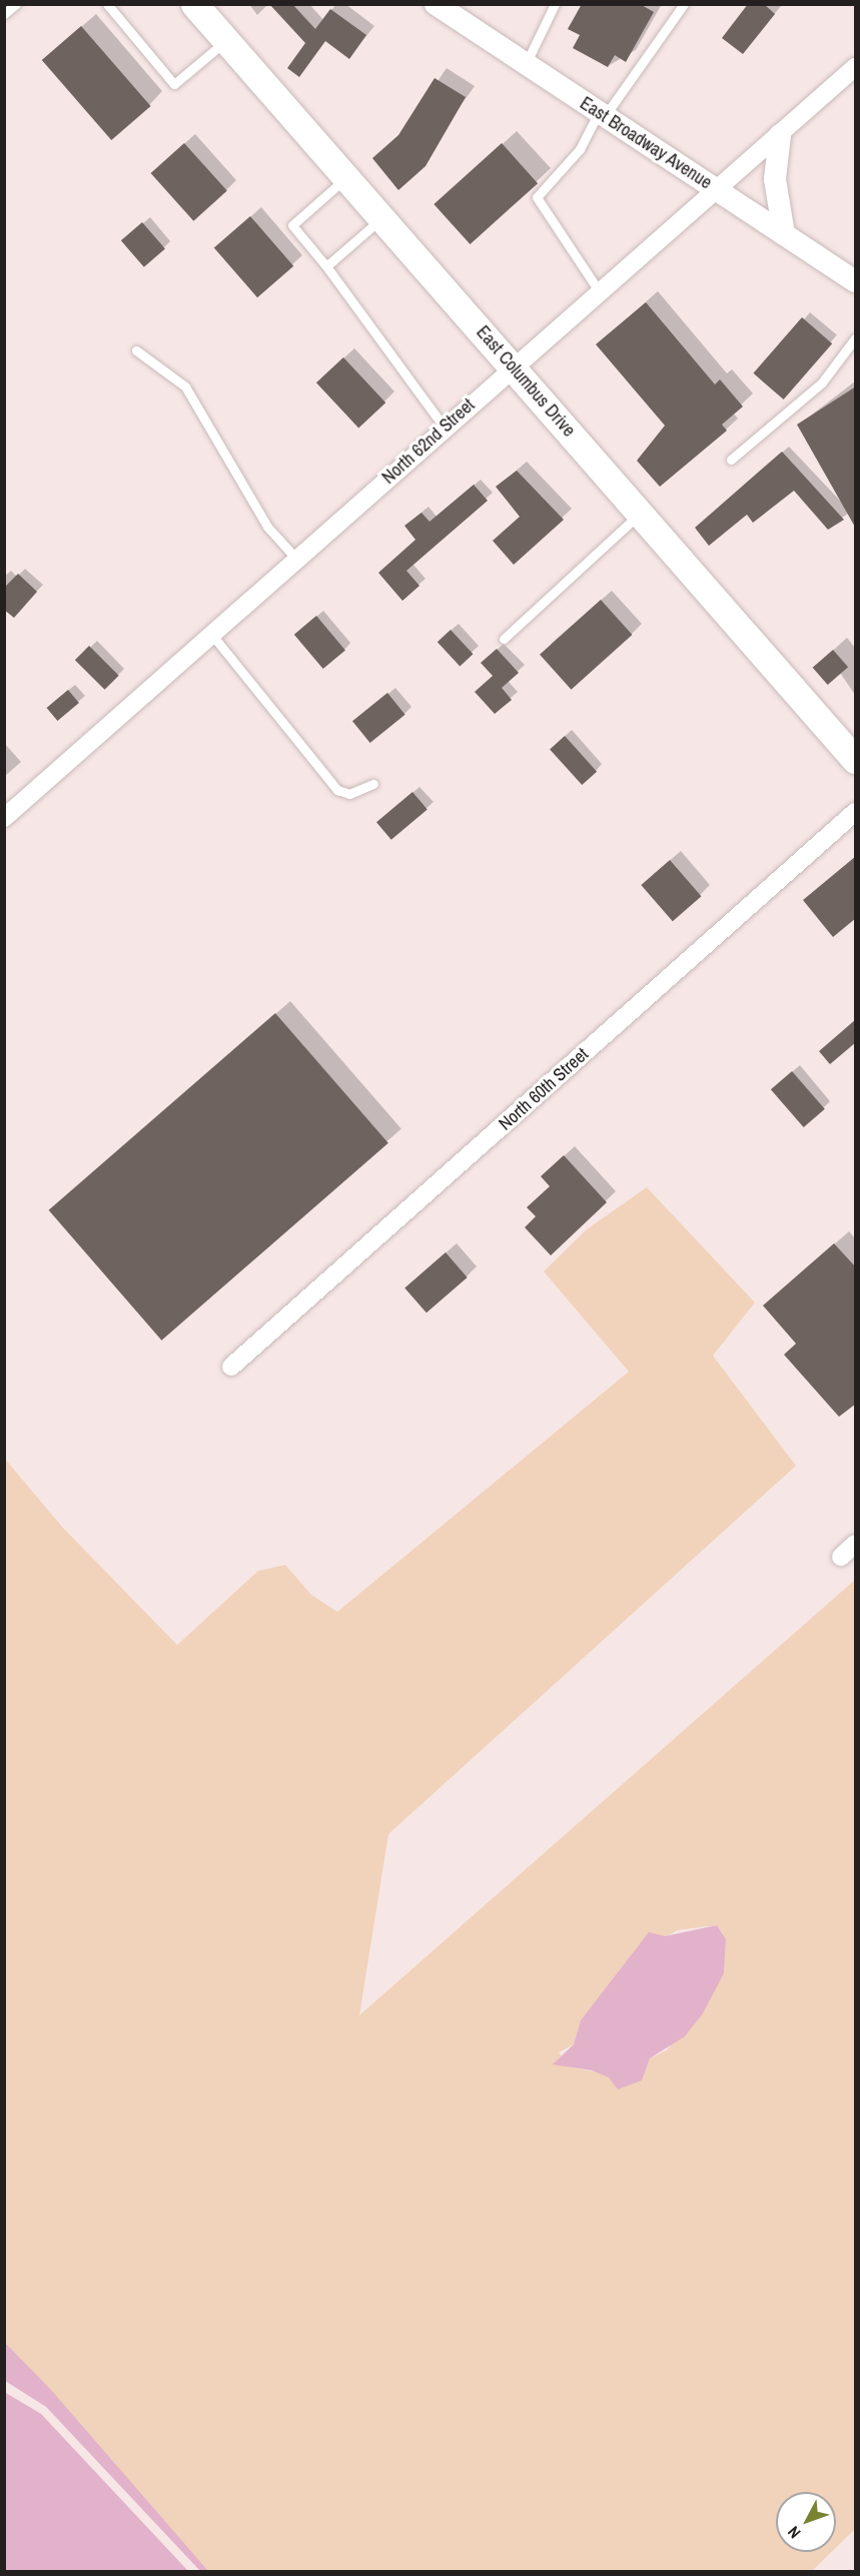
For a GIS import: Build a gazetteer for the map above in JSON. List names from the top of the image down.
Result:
{
  "streets": {
    "main road": ["East Columbus Drive"],
    "street": ["East Broadway Avenue", "North 62nd Street", "North 60th Street"]
  },
  "crossings": [
    ["East Broadway Avenue", "North 62nd Street"],
    ["East Columbus Drive", "North 62nd Street"]
  ],
  "north": "bottom left"
}
